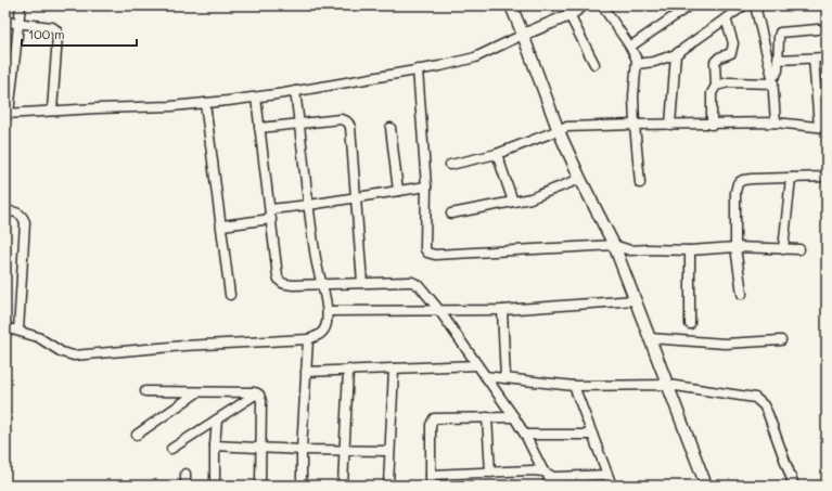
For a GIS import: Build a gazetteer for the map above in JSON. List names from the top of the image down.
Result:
{
  "scale_bar": "100 m"
}
